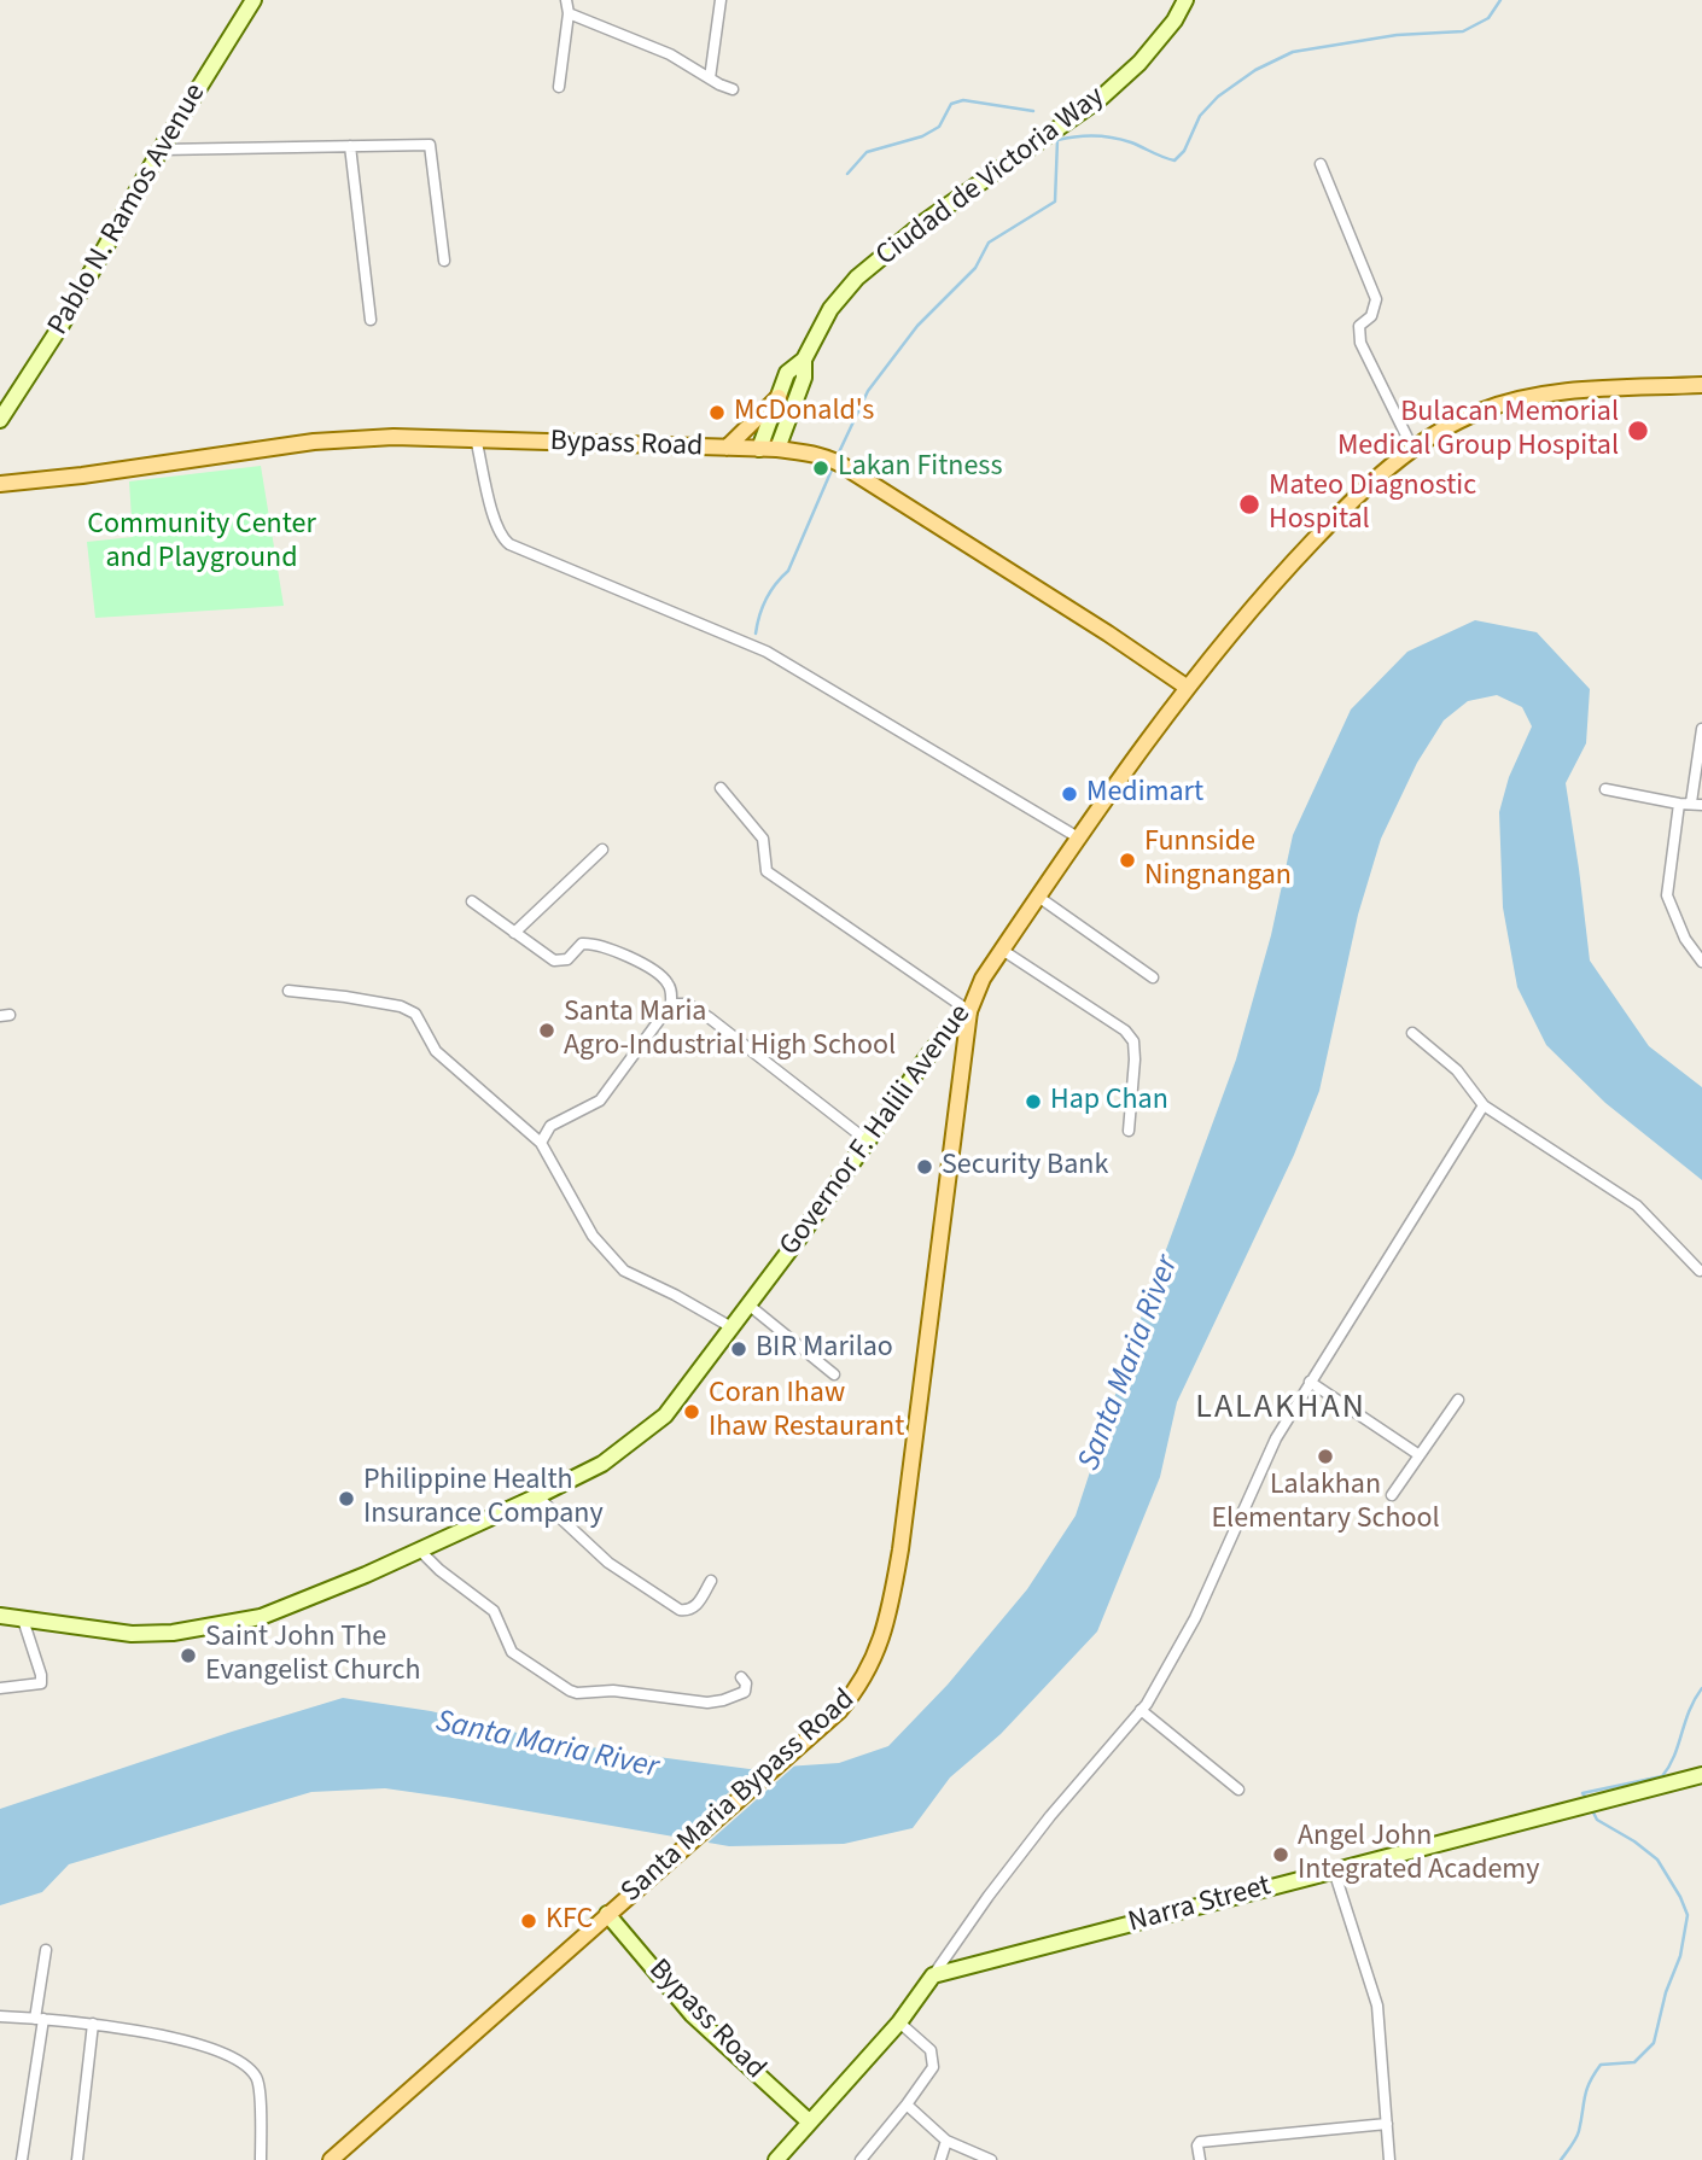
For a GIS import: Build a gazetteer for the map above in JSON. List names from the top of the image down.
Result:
{
  "streets": {
    "main road": [
      "Ciudad de Victoria Way",
      "Pablo N. Ramos Avenue",
      "Bypass Road",
      "Governor F. Halili Avenue",
      "Santa Maria Bypass Road",
      "Narra Street"
    ]
  },
  "crossings": [
    ["Ciudad de Victoria Way", "Bypass Road"],
    ["Bypass Road", "Governor F. Halili Avenue"],
    ["Bypass Road", "Santa Maria Bypass Road"],
    ["Governor F. Halili Avenue", "Santa Maria Bypass Road"]
  ],
  "districts": ["LALAKHAN"],
  "water": ["Santa Maria River"],
  "parks": ["Community Center and Playground"],
  "places": [
    "McDonald's",
    "Bulacan Memorial Medical Group Hospital",
    "Lakan Fitness",
    "Mateo Diagnostic Hospital",
    "Medimart",
    "Funnside Ningnangan",
    "Santa Maria Agro-Industrial High School",
    "Hap Chan",
    "Security Bank",
    "BIR Marilao",
    "Coran Ihaw Ihaw Restaurant",
    "Lalakhan Elementary School",
    "Philippine Health Insurance Company",
    "Saint John The Evangelist Church",
    "Angel John Integrated Academy",
    "KFC"
  ]
}
